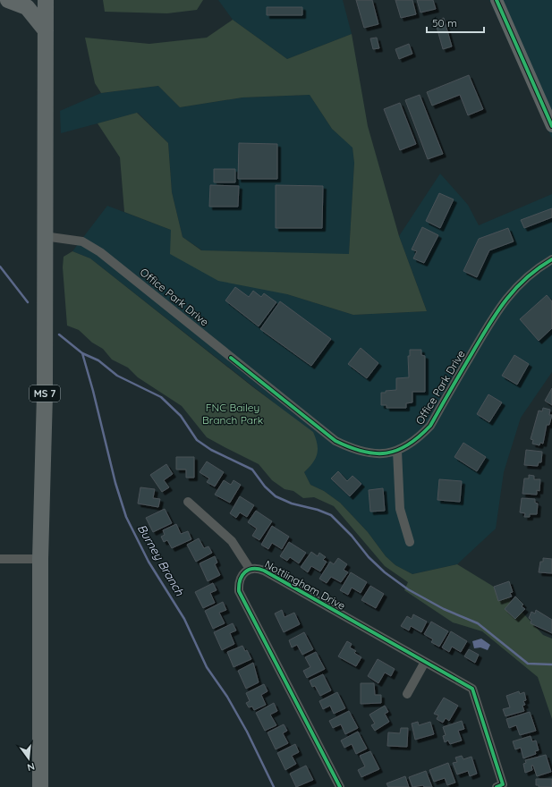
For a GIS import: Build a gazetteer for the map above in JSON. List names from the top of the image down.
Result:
{
  "streets": {
    "highway": ["MS 7"],
    "street": ["Office Park Drive", "Nottiingham Drive"]
  },
  "crossings": [
    ["Office Park Drive", "MS 7"]
  ],
  "water": ["Burney Branch"],
  "parks": ["FNC Bailey Branch Park"],
  "scale_bar": "50 m",
  "north": "bottom"
}
